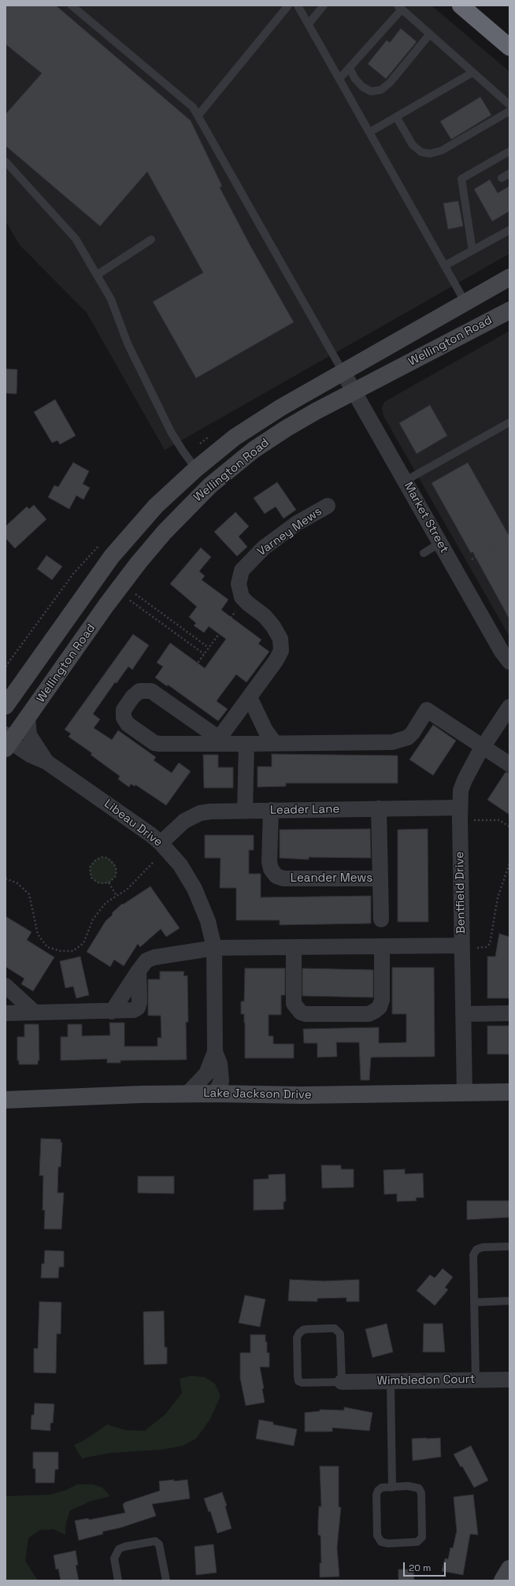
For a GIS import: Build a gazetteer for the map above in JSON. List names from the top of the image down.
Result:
{
  "streets": {
    "main road": ["Wellington Road", "Lake Jackson Drive"],
    "street": [
      "Market Street",
      "Varney Mews",
      "Leader Lane",
      "Libeau Drive",
      "Leander Mews",
      "Bentfield Drive",
      "Wimbledon Court"
    ]
  },
  "crossings": [
    ["Wellington Road", "Market Street"],
    ["Wellington Road", "Libeau Drive"],
    ["Leader Lane", "Libeau Drive"],
    ["Leader Lane", "Leander Mews"],
    ["Leader Lane", "Bentfield Drive"],
    ["Libeau Drive", "Lake Jackson Drive"],
    ["Bentfield Drive", "Lake Jackson Drive"]
  ],
  "scale_bar": "20 m"
}
